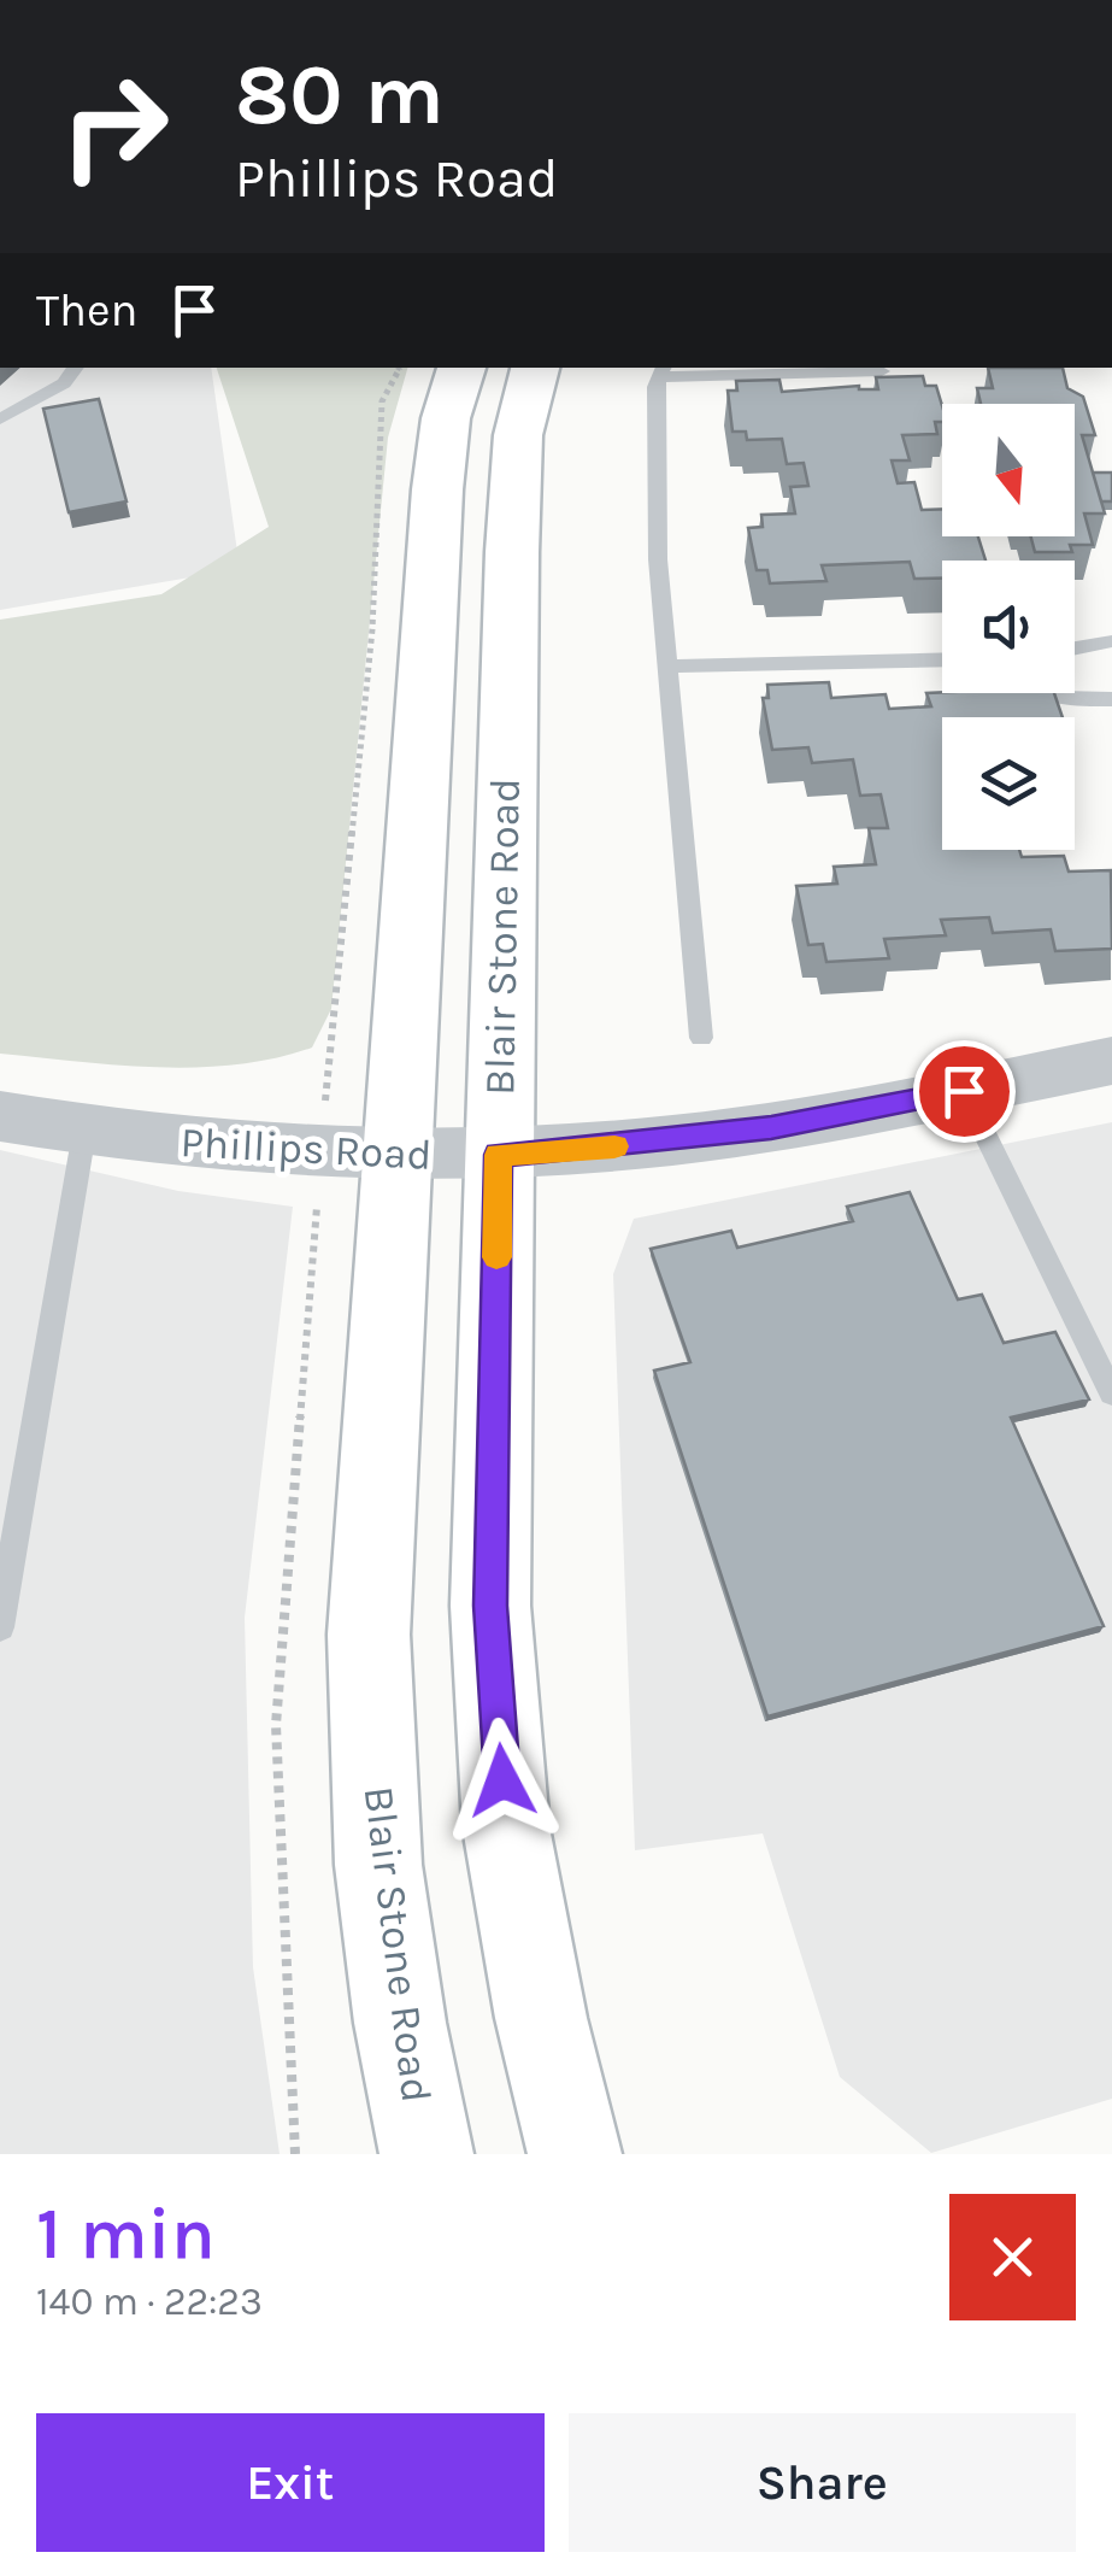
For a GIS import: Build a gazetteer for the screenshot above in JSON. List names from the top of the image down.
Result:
{
  "streets": {
    "main road": ["Blair Stone Road"],
    "street": ["Phillips Road"]
  },
  "crossings": [
    ["Blair Stone Road", "Phillips Road"]
  ],
  "north": "bottom",
  "page": {
    "turn": ["80 m", "Phillips Road"],
    "then": "Then",
    "heading": ["1 min", "140 m · 22:23"],
    "buttons": ["Exit", "Share"]
  }
}
